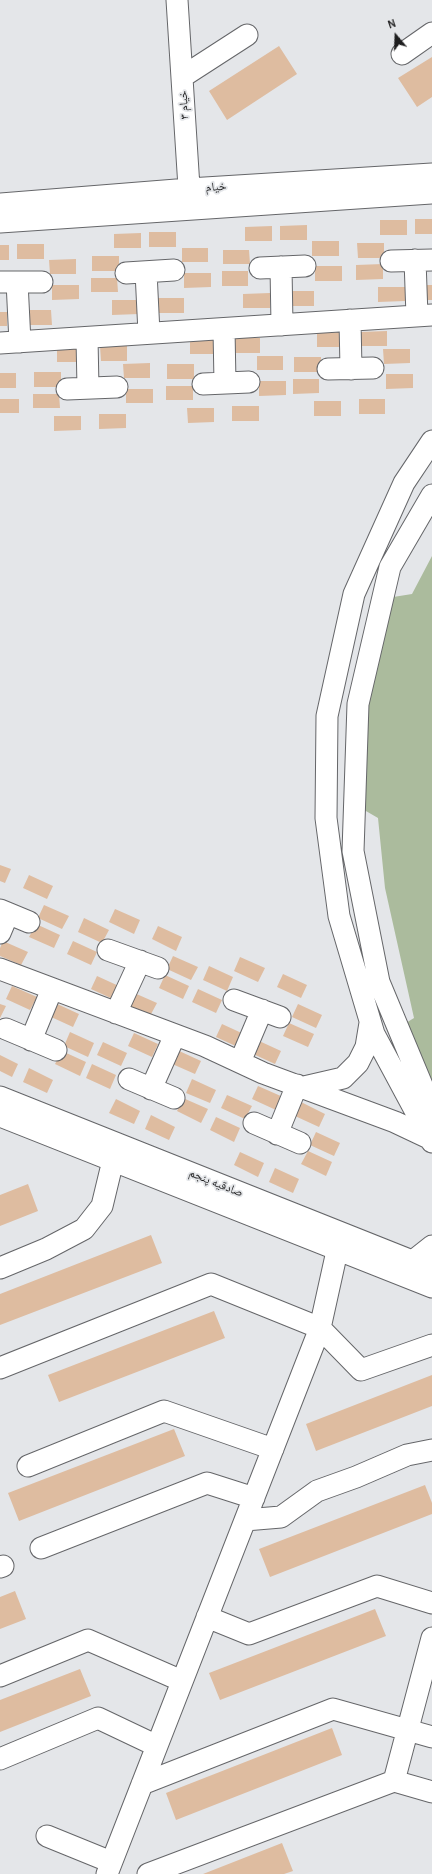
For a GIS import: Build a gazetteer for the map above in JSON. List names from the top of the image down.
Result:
{
  "streets": {
    "street": ["خیام ۳", "خیام", "صادقیه پنجم"]
  },
  "crossings": [
    ["خیام ۳", "خیام"]
  ],
  "north": "top"
}
